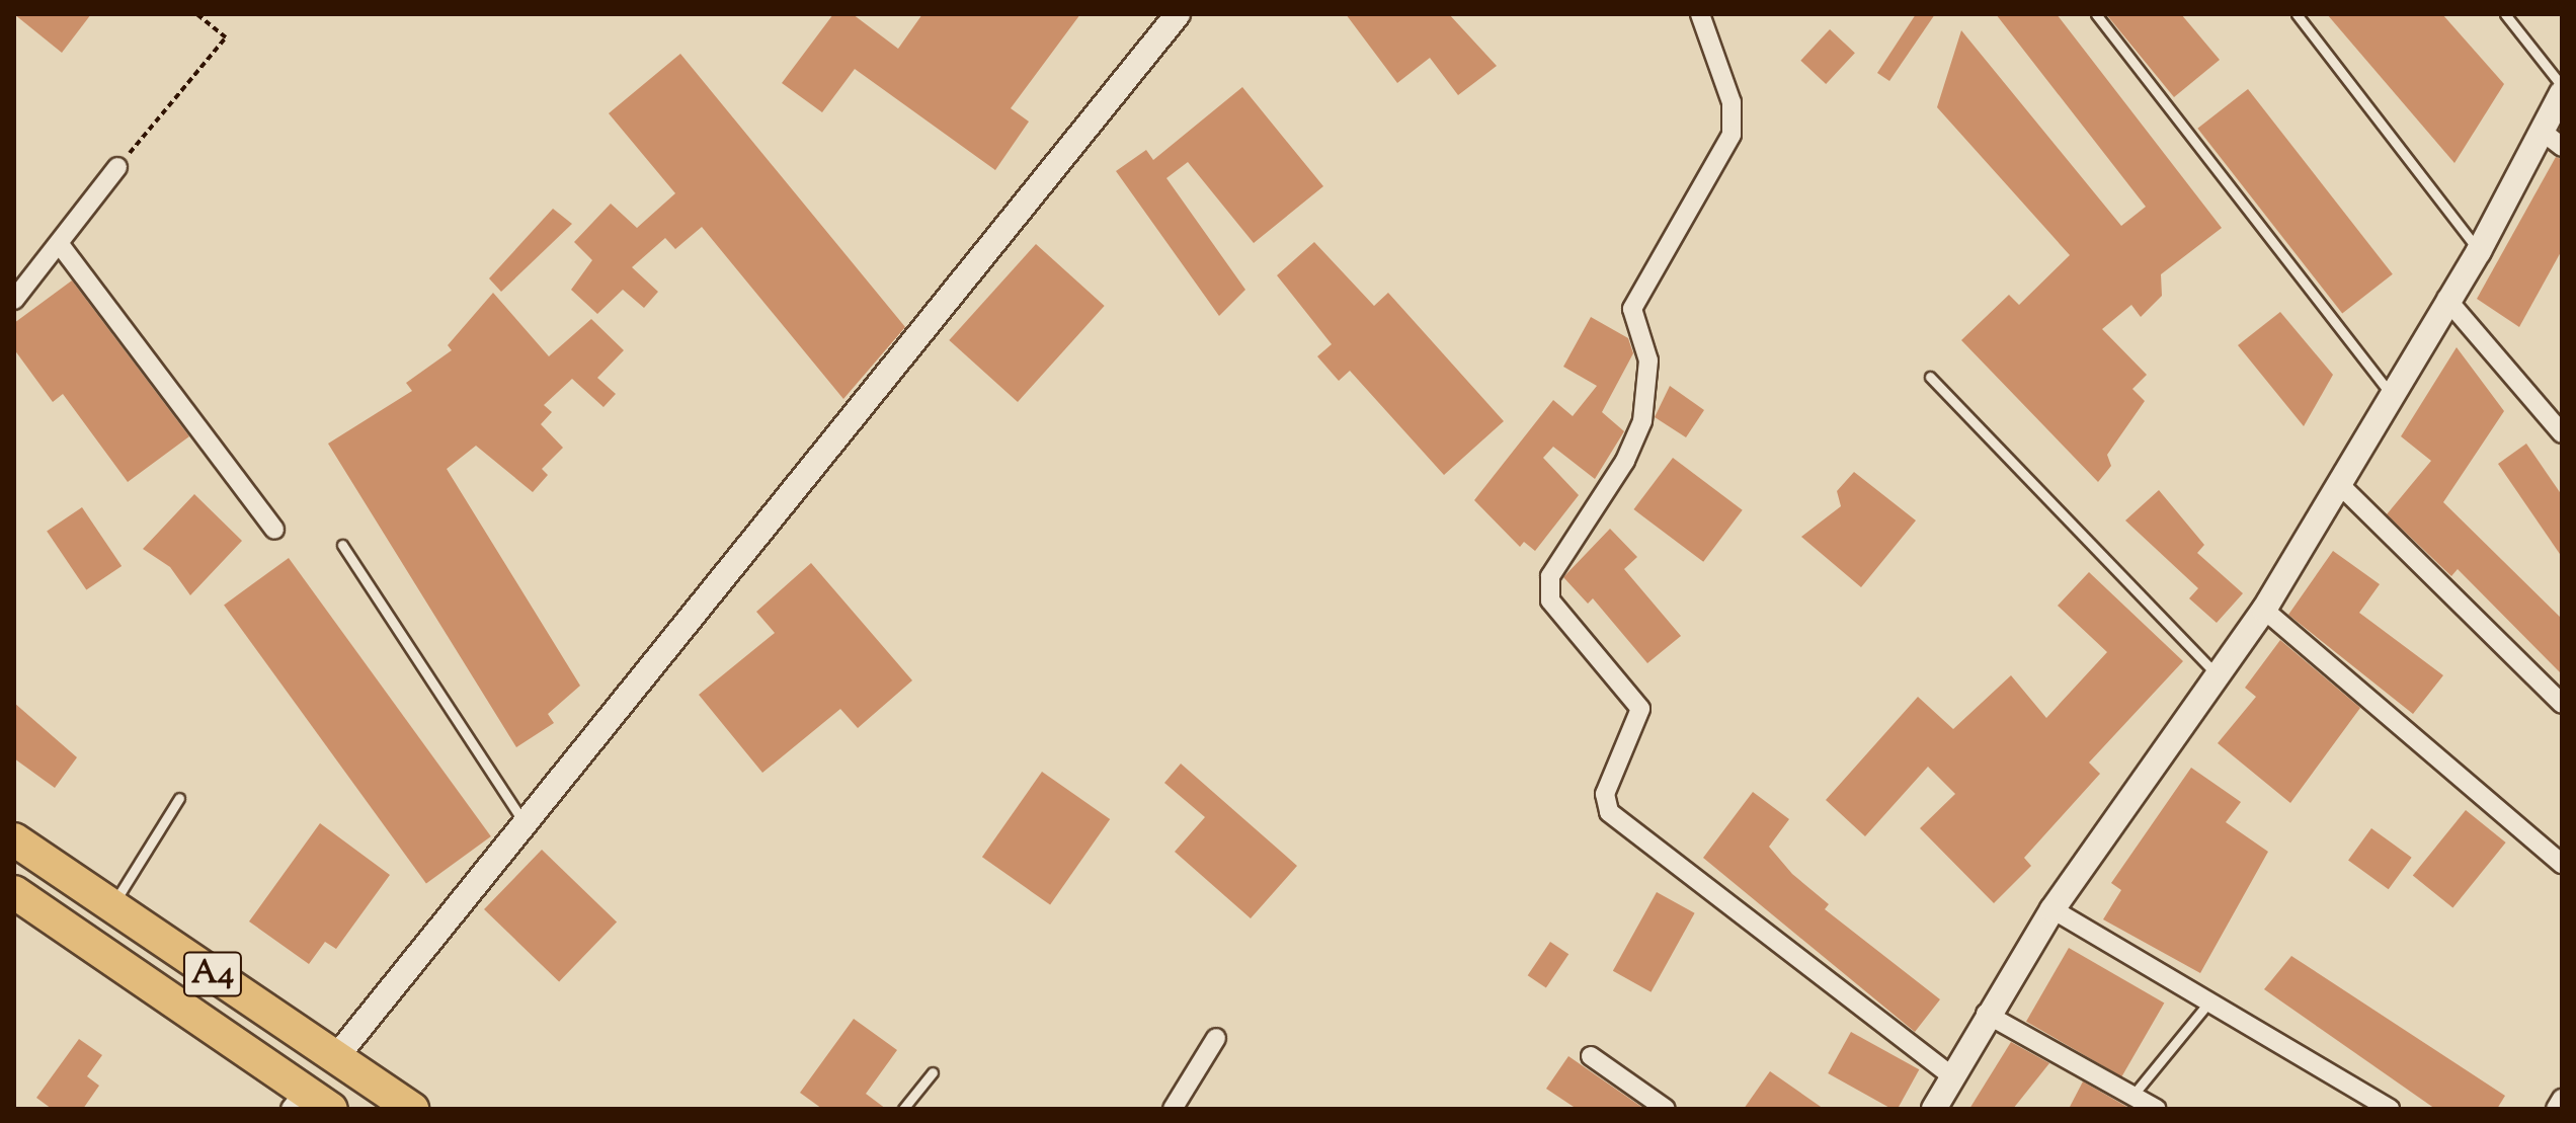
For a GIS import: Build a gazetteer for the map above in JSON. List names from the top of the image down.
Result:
{
  "streets": {
    "highway": ["A4"]
  }
}
